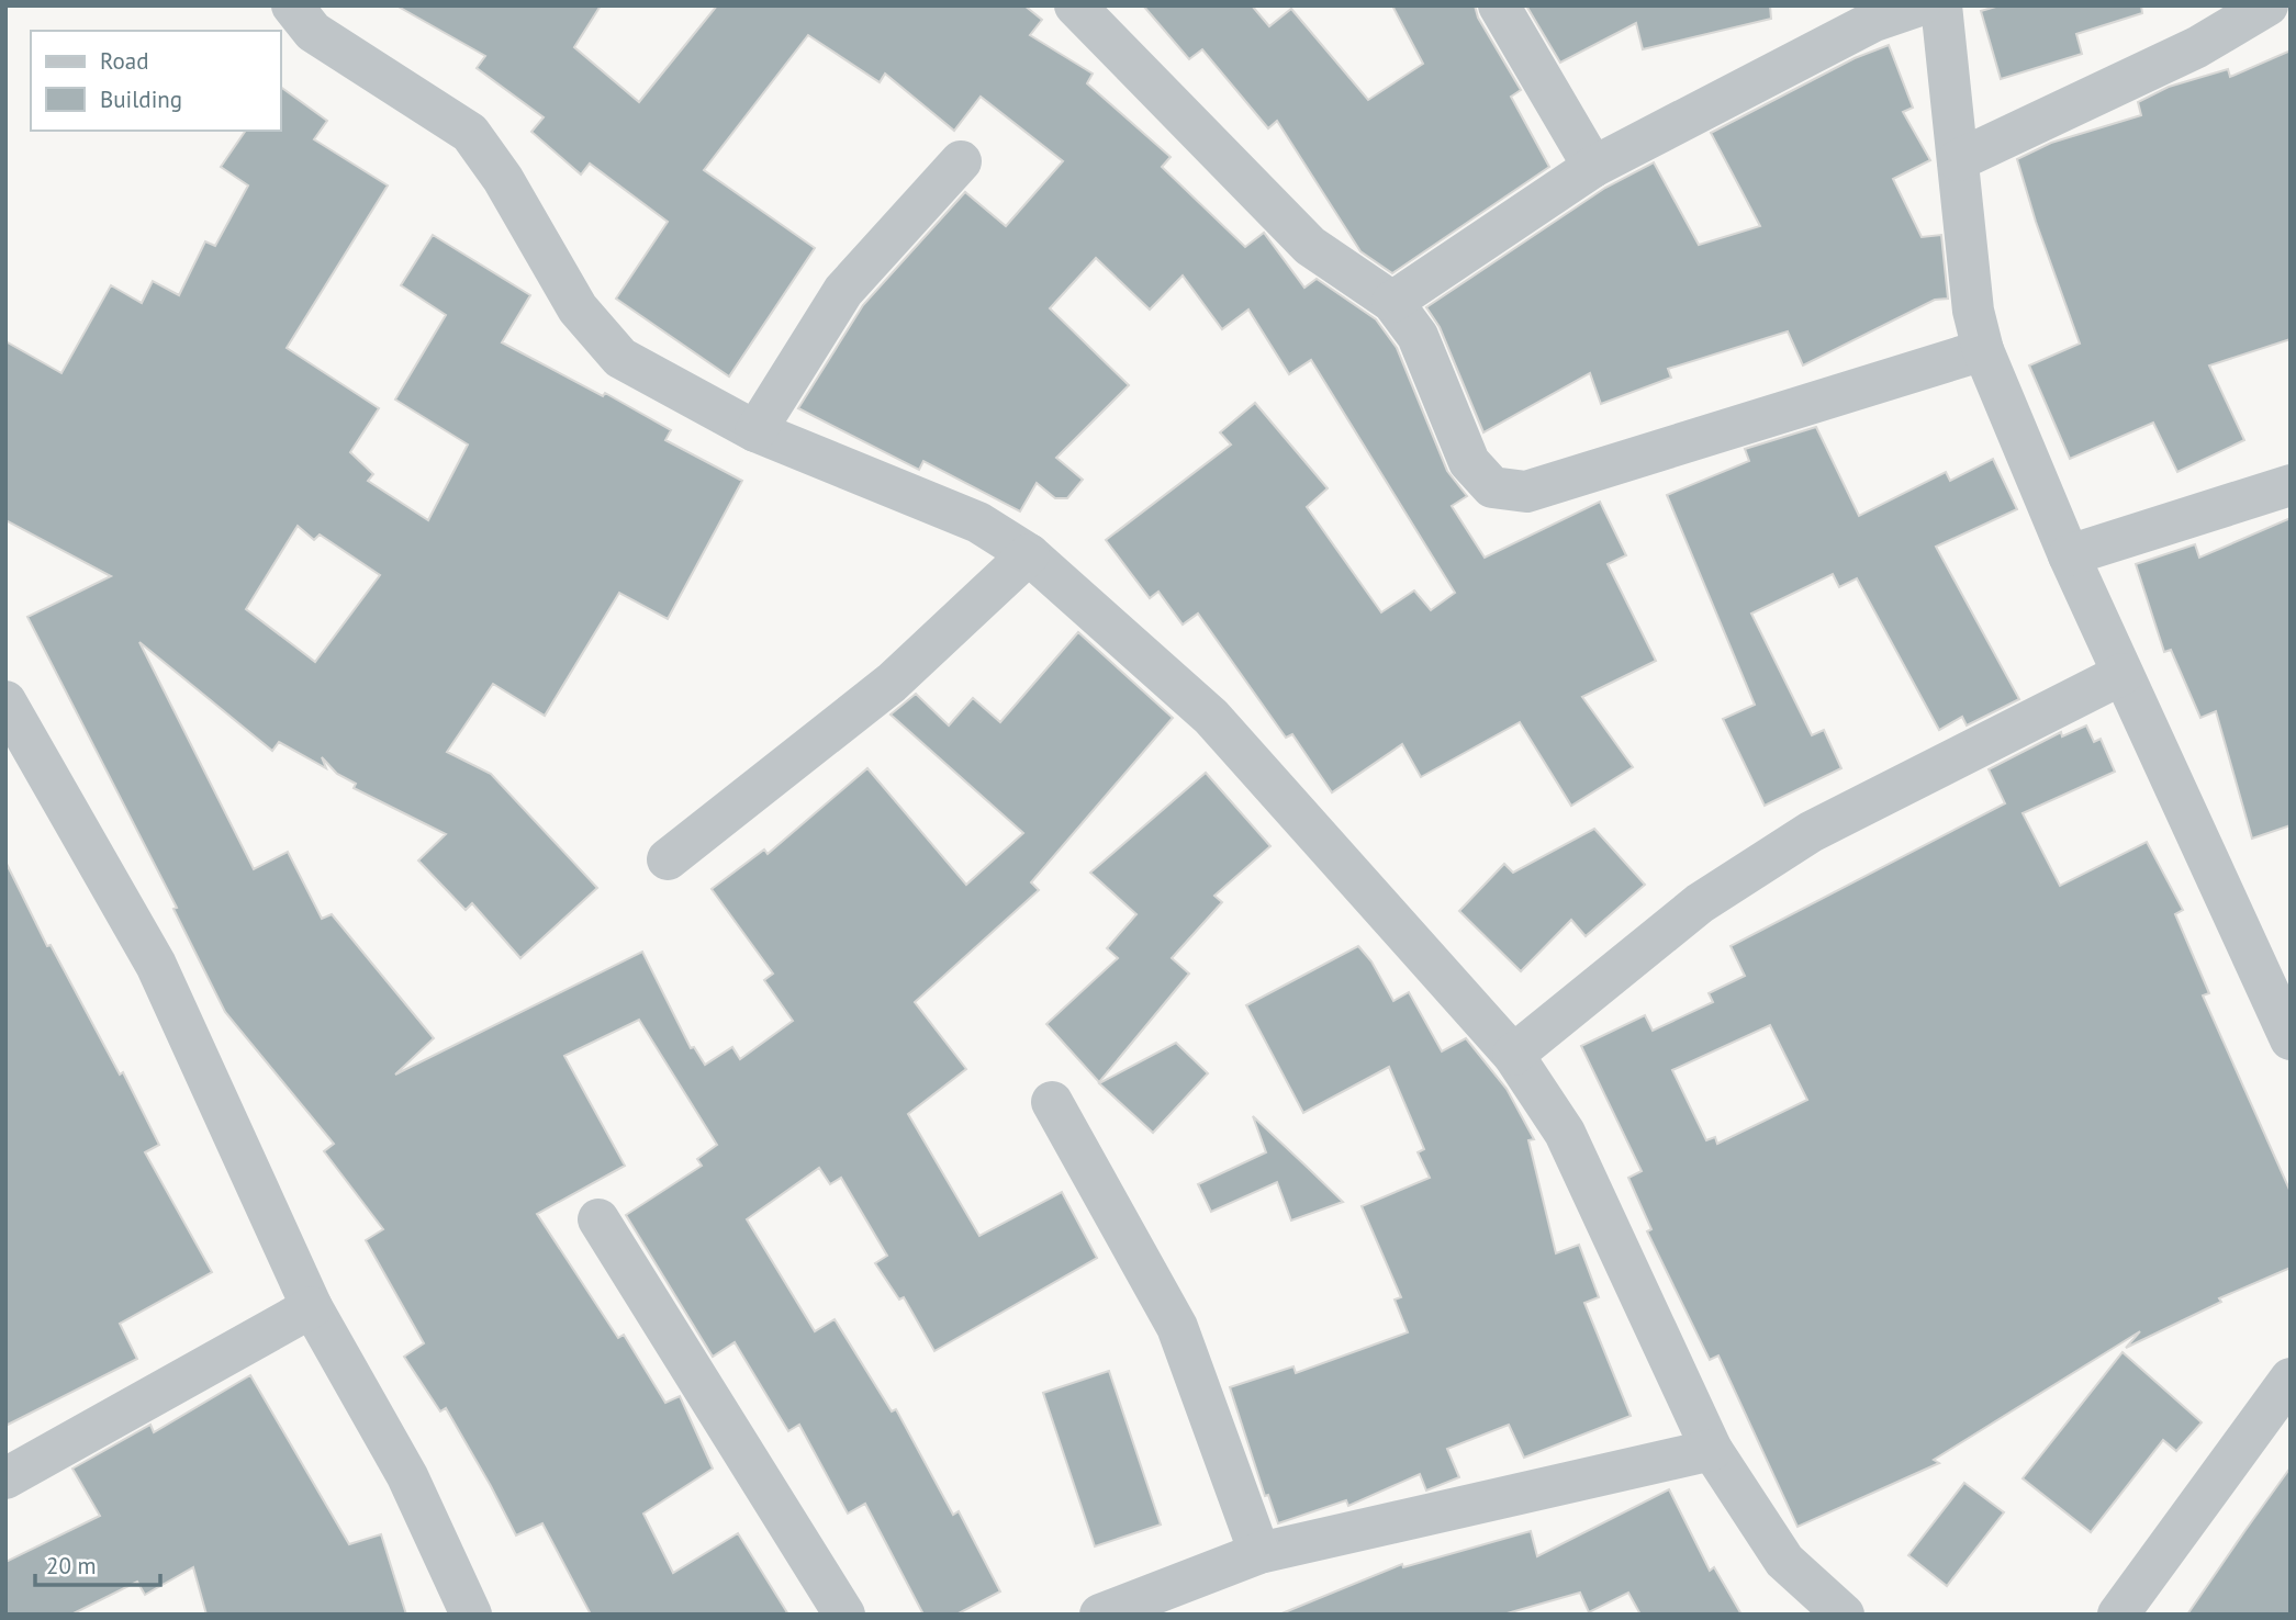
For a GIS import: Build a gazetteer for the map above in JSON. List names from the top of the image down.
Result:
{
  "legend": ["Road", "Building"],
  "scale_bar": "20 m"
}
